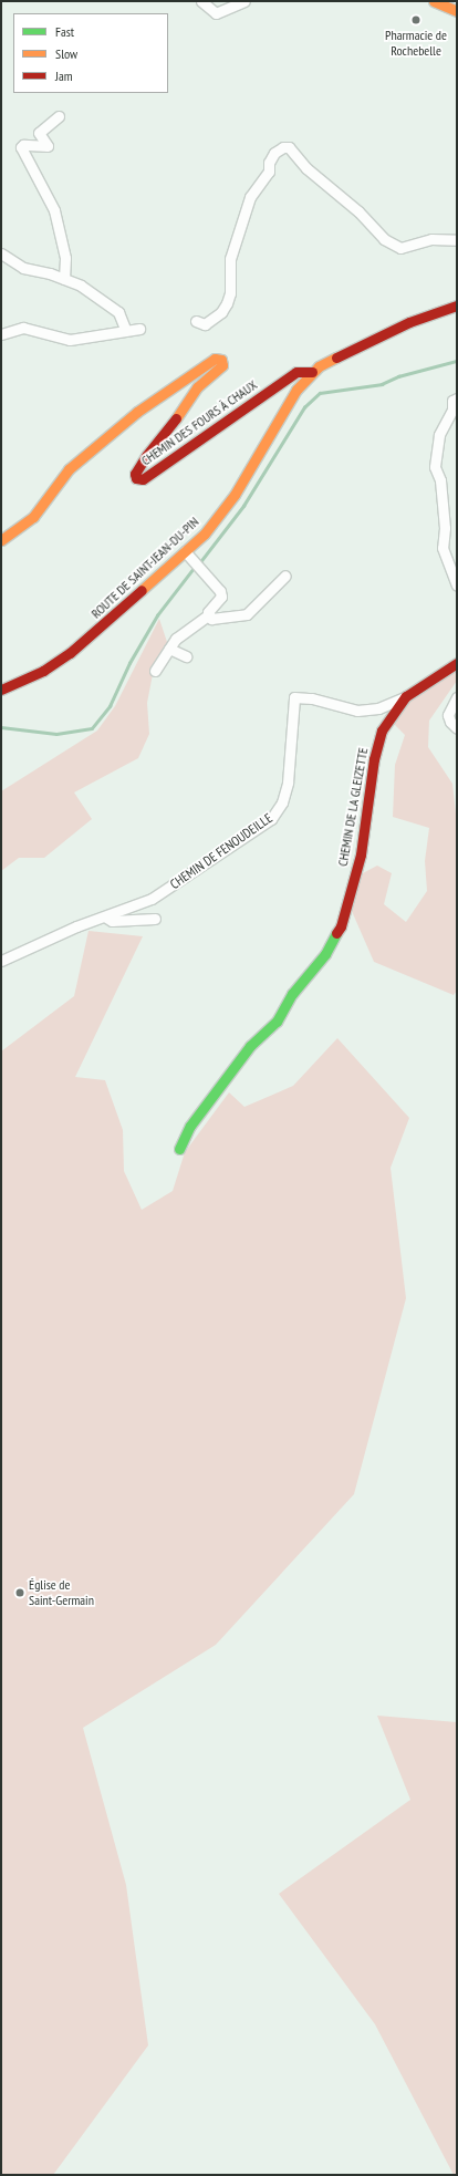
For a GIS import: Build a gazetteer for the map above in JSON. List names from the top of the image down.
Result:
{
  "streets": {
    "street": [
      "CHEMIN DES FOURS À CHAUX",
      "ROUTE DE SAINT-JEAN-DU-PIN",
      "CHEMIN DE LA GLEIZETTE",
      "CHEMIN DE FENOUDEILLE"
    ]
  },
  "crossings": [
    ["CHEMIN DES FOURS À CHAUX", "ROUTE DE SAINT-JEAN-DU-PIN"],
    ["CHEMIN DE LA GLEIZETTE", "CHEMIN DE FENOUDEILLE"]
  ],
  "places": ["Pharmacie de Rochebelle", "Église de Saint-Germain"],
  "legend": ["Fast", "Slow", "Jam"]
}
